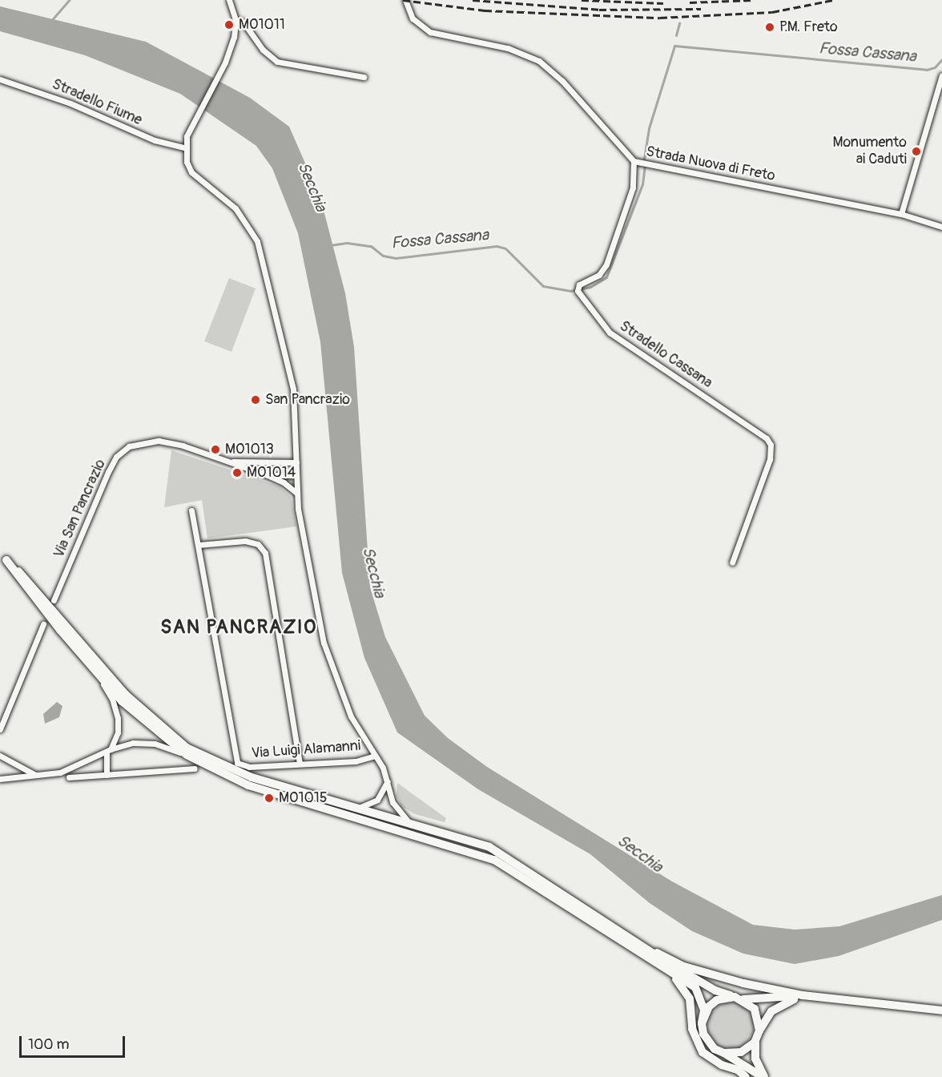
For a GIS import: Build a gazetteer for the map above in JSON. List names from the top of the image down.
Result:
{
  "streets": {
    "street": [
      "Stradello Fiume",
      "Strada Nuova di Freto",
      "Stradello Cassana",
      "Via San Pancrazio",
      "Via Luigi Alamanni"
    ]
  },
  "crossings": [
    ["Strada Nuova di Freto", "Stradello Cassana"]
  ],
  "districts": ["SAN PANCRAZIO"],
  "water": ["Fossa Cassana", "Secchia"],
  "places": [
    "MO1011",
    "P.M. Freto",
    "Monumento ai Caduti",
    "San Pancrazio",
    "MO1013",
    "MO1014",
    "MO1015"
  ],
  "scale_bar": "100 m"
}
